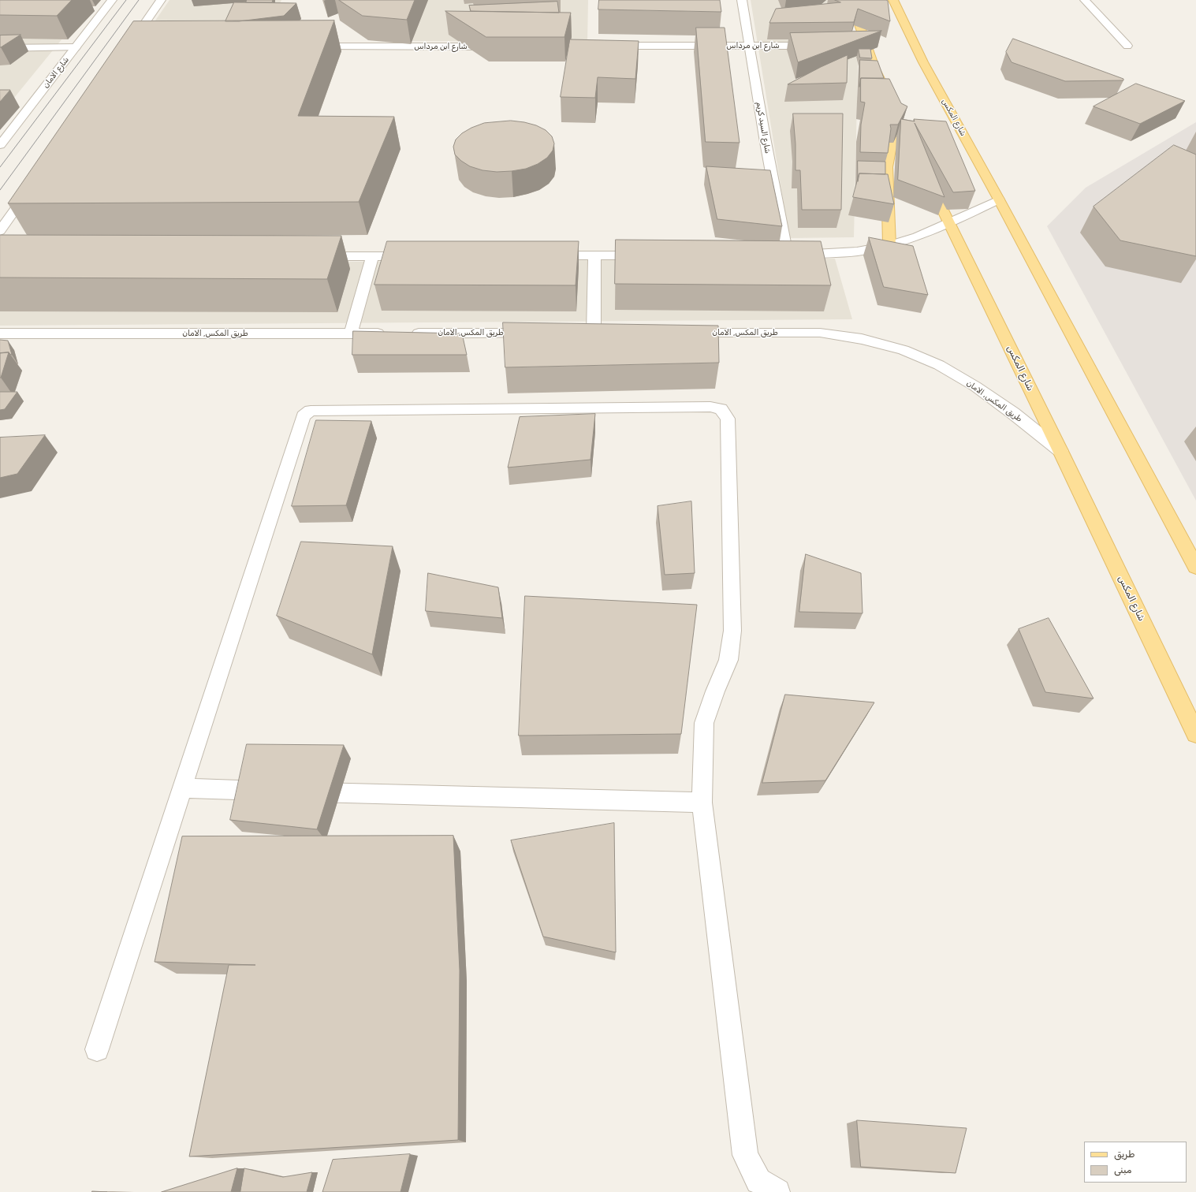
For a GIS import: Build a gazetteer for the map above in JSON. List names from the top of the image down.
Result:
{
  "streets": {
    "main road": ["شارع المكس"],
    "street": [
      "شارع ابن مرداس",
      "شارع الامان",
      "شارع السيد كريم",
      "طريق المكس, الامان"
    ]
  },
  "crossings": [
    ["شارع ابن مرداس", "شارع السيد كريم"],
    ["شارع المكس", "طريق المكس, الامان"]
  ],
  "legend": ["طريق", "مبنى"]
}
